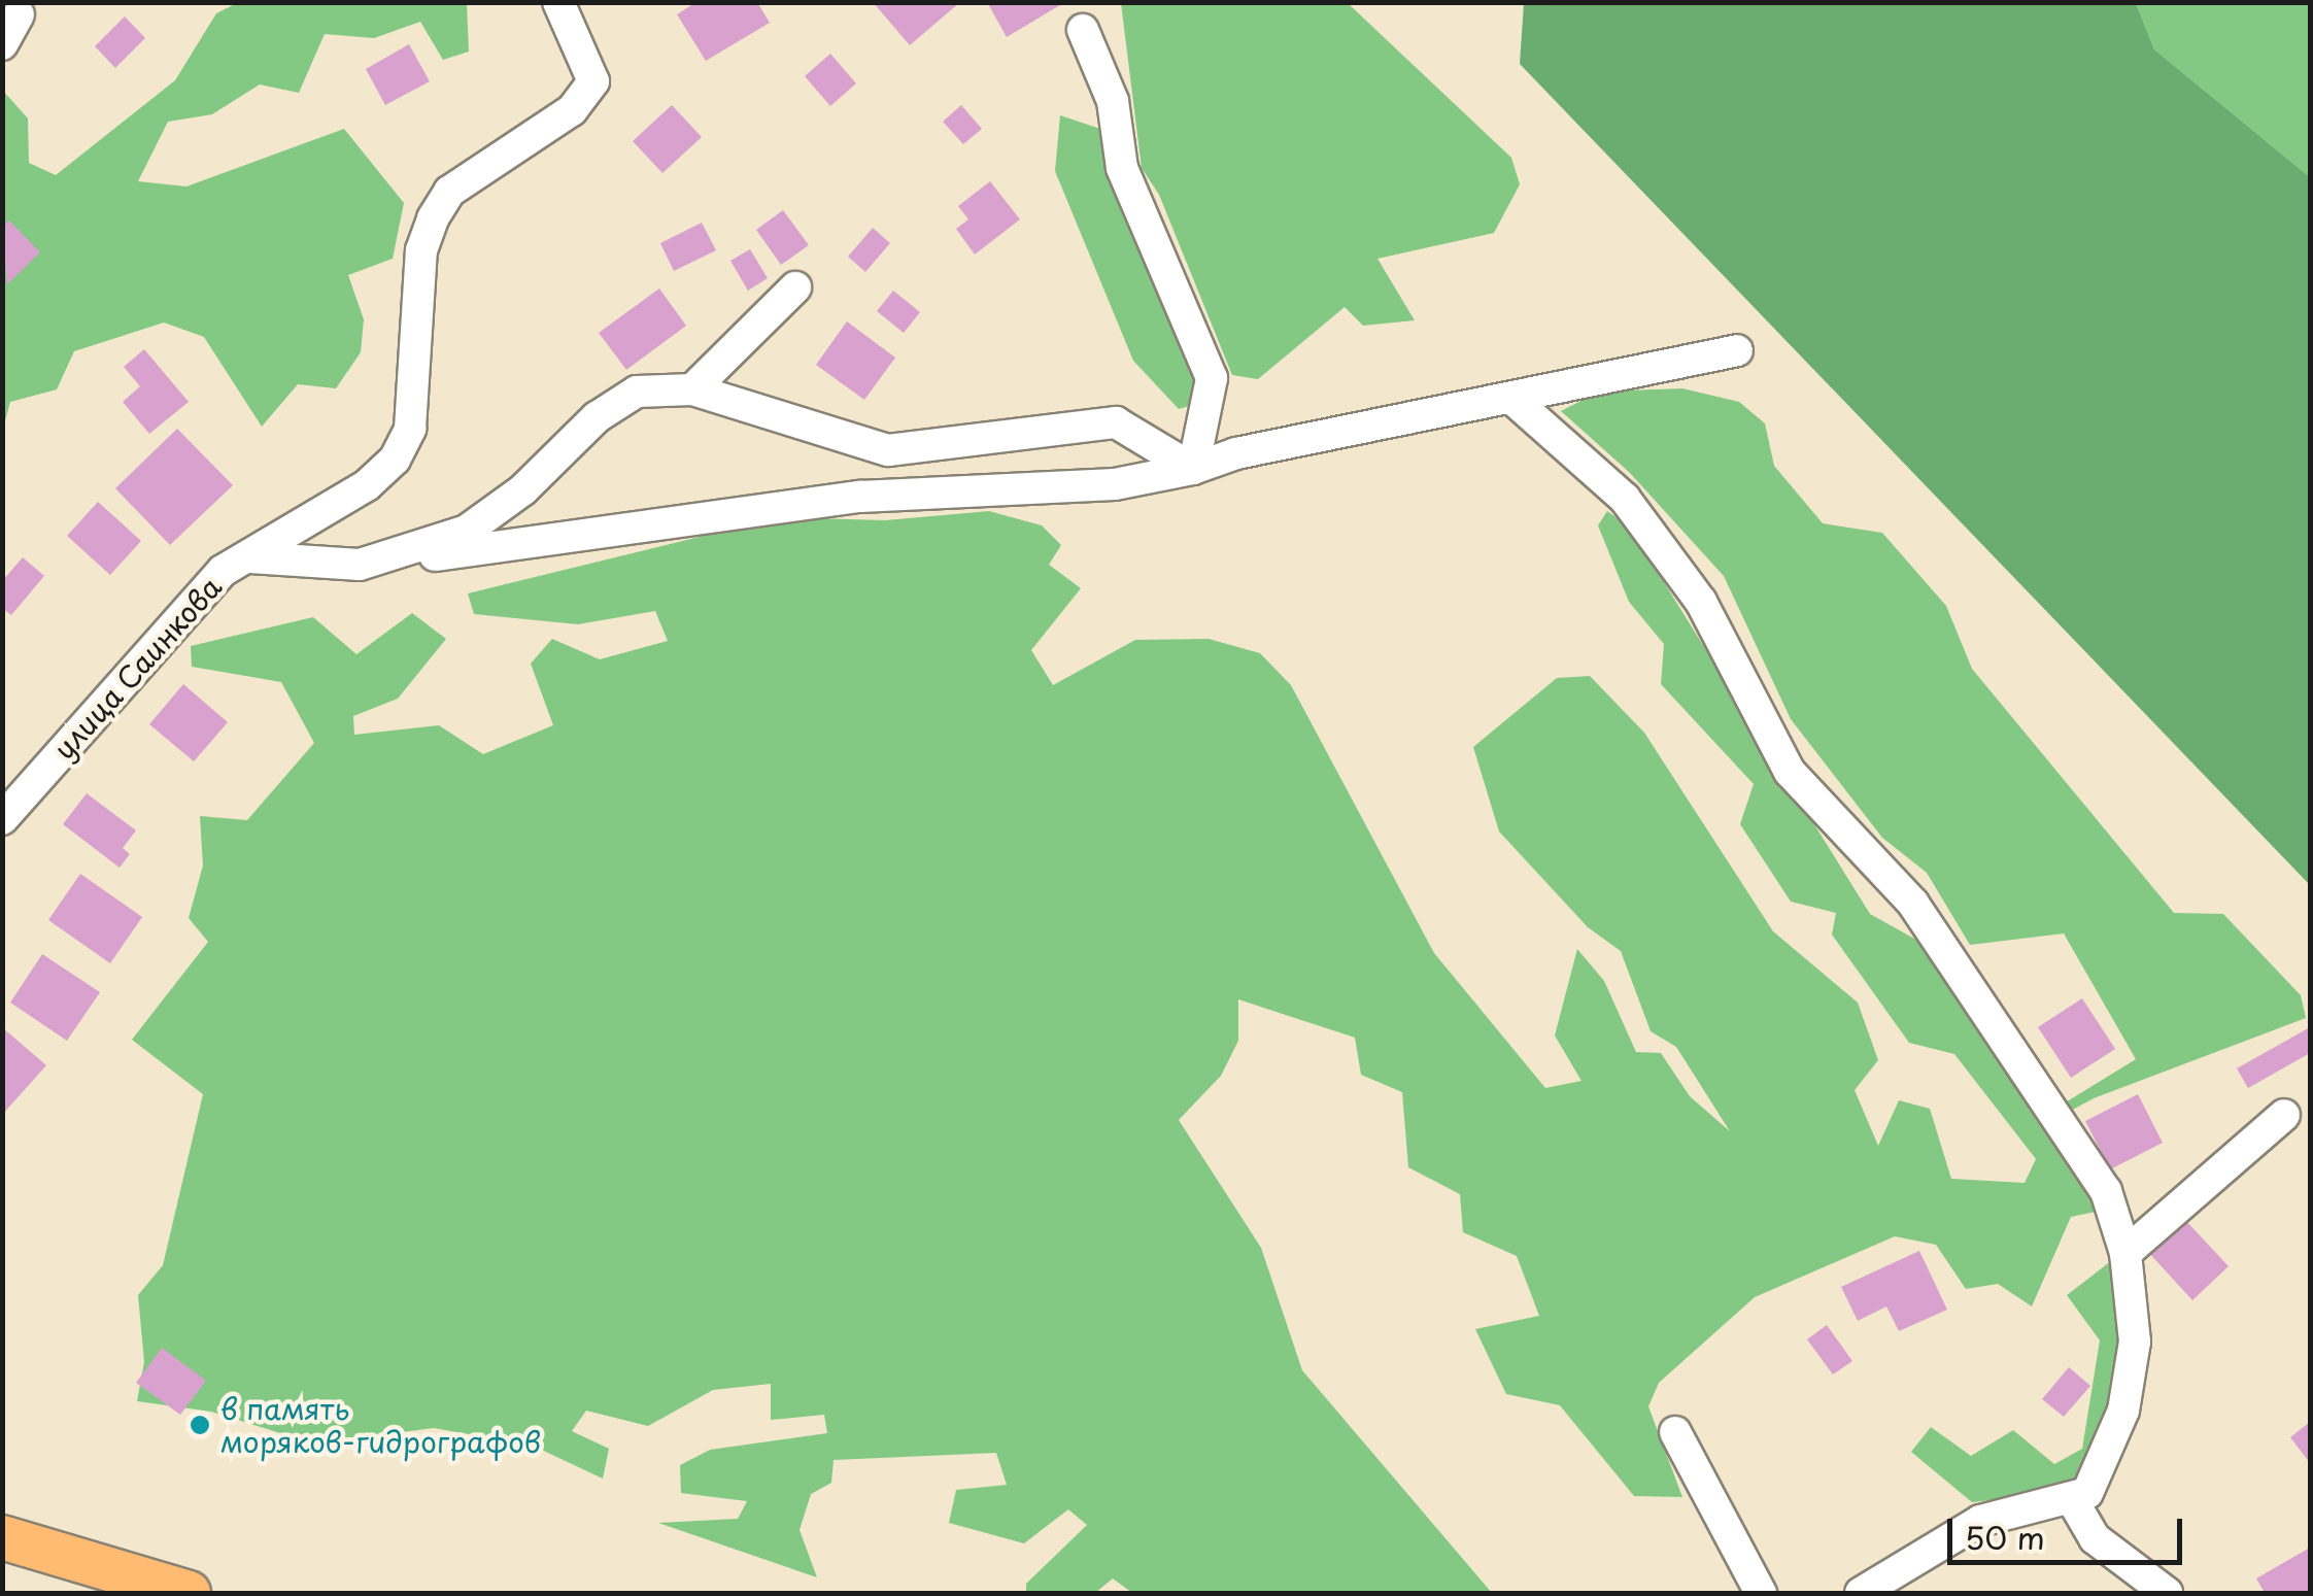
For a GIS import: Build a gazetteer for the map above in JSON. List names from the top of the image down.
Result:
{
  "streets": {
    "street": ["улица Саинкова"]
  },
  "places": ["в память моряков-гидрографов"],
  "scale_bar": "50 m"
}
